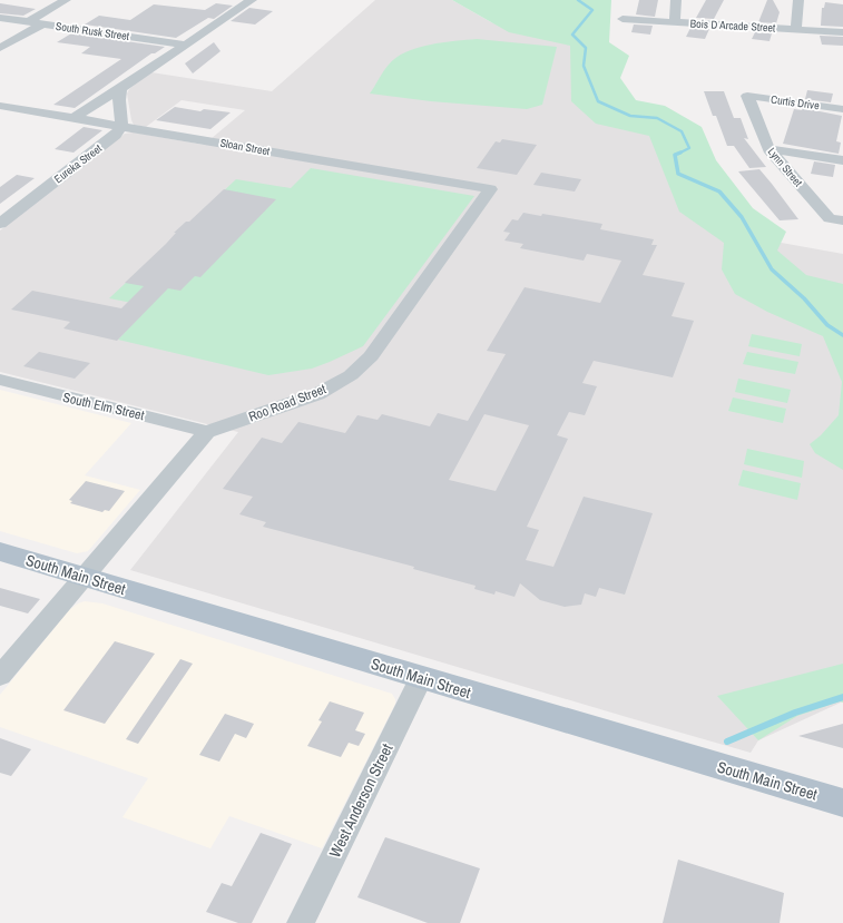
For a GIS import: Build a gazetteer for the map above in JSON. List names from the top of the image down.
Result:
{
  "streets": {
    "main road": ["South Main Street"],
    "street": [
      "Bois D Arcade Street",
      "South Rusk Street",
      "Curtis Drive",
      "Sloan Street",
      "Eureka Street",
      "Lynn Street",
      "Roo Road Street",
      "South Elm Street",
      "West Anderson Street"
    ]
  },
  "crossings": [
    ["Curtis Drive", "Lynn Street"],
    ["Sloan Street", "Eureka Street"],
    ["Sloan Street", "Roo Road Street"],
    ["Roo Road Street", "South Elm Street"],
    ["South Main Street", "West Anderson Street"]
  ]
}
